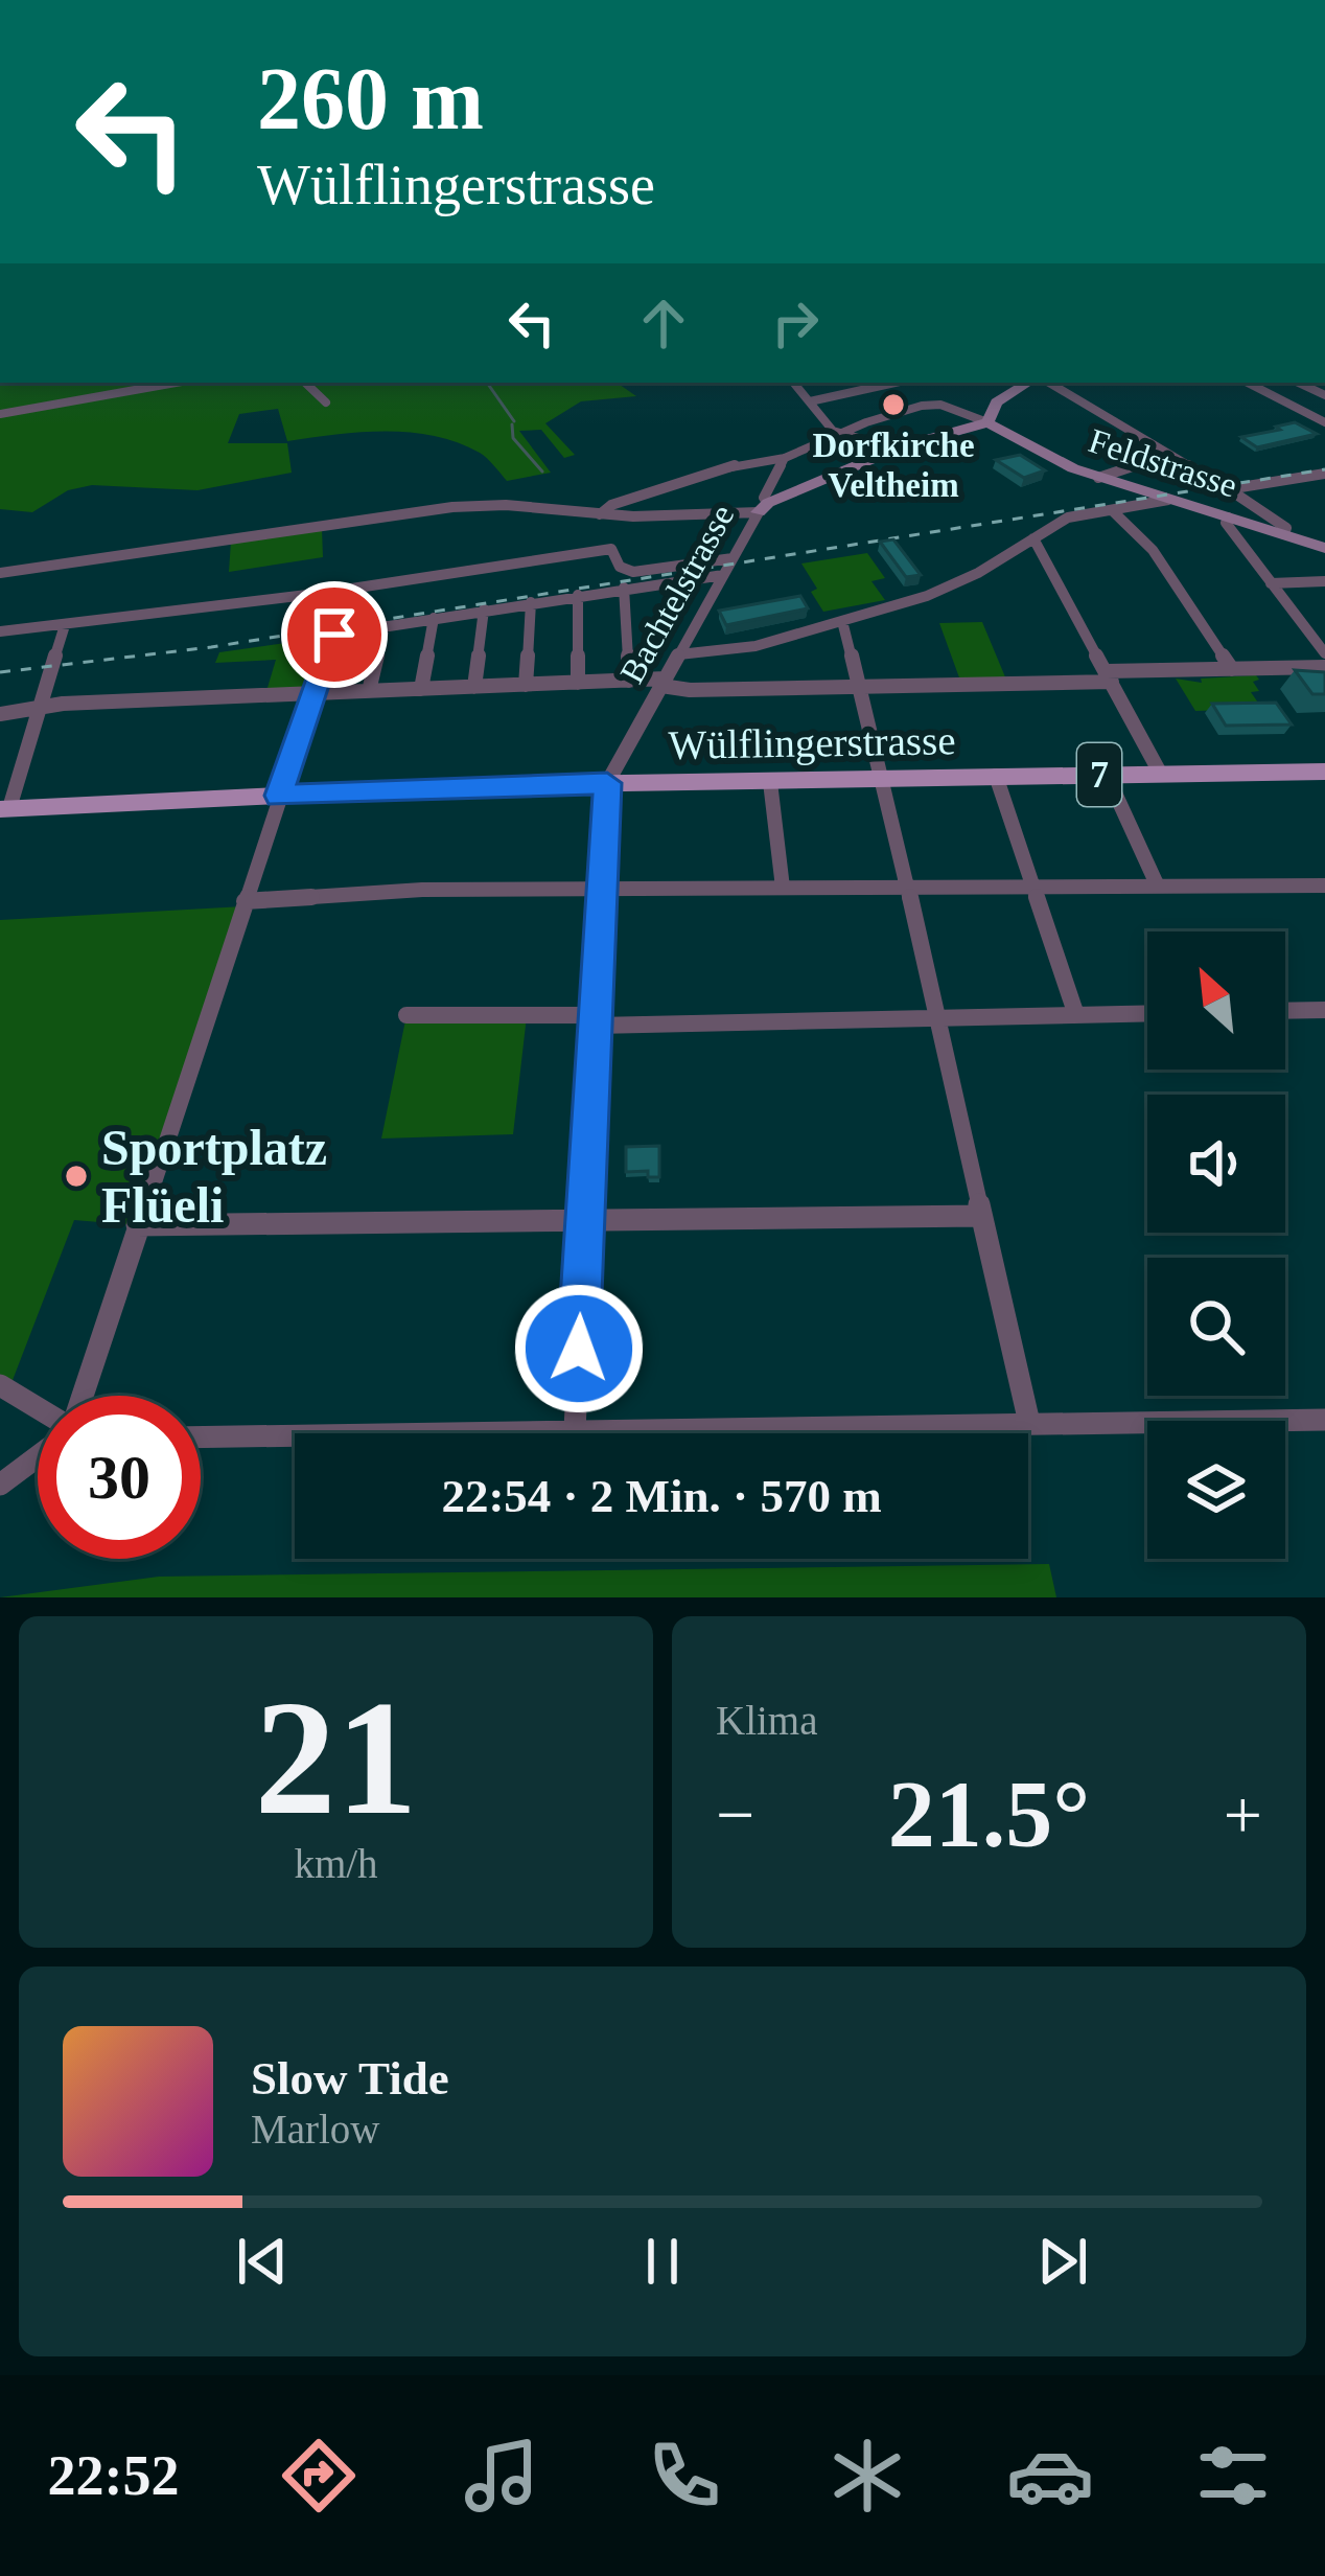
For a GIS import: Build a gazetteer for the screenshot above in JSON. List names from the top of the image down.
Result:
{
  "streets": {
    "main road": ["Wülflingerstrasse", "7"],
    "street": ["Feldstrasse", "Bachtelstrasse"]
  },
  "crossings": [
    ["Feldstrasse", "Bachtelstrasse"],
    ["Bachtelstrasse", "Wülflingerstrasse"]
  ],
  "places": ["Dorfkirche Veltheim", "Sportplatz Flüeli"],
  "north": "top left",
  "page": {
    "turn": ["260 m", "Wülflingerstrasse"],
    "limit": "30",
    "trip": "22:54 · 2 Min. · 570 m",
    "tile": [
      ["21", "km/h"],
      "Klima"
    ],
    "heat": ["−", "21.5°", "+"],
    "song": ["Slow Tide", "Marlow"],
    "tabs": "22:52"
  }
}
